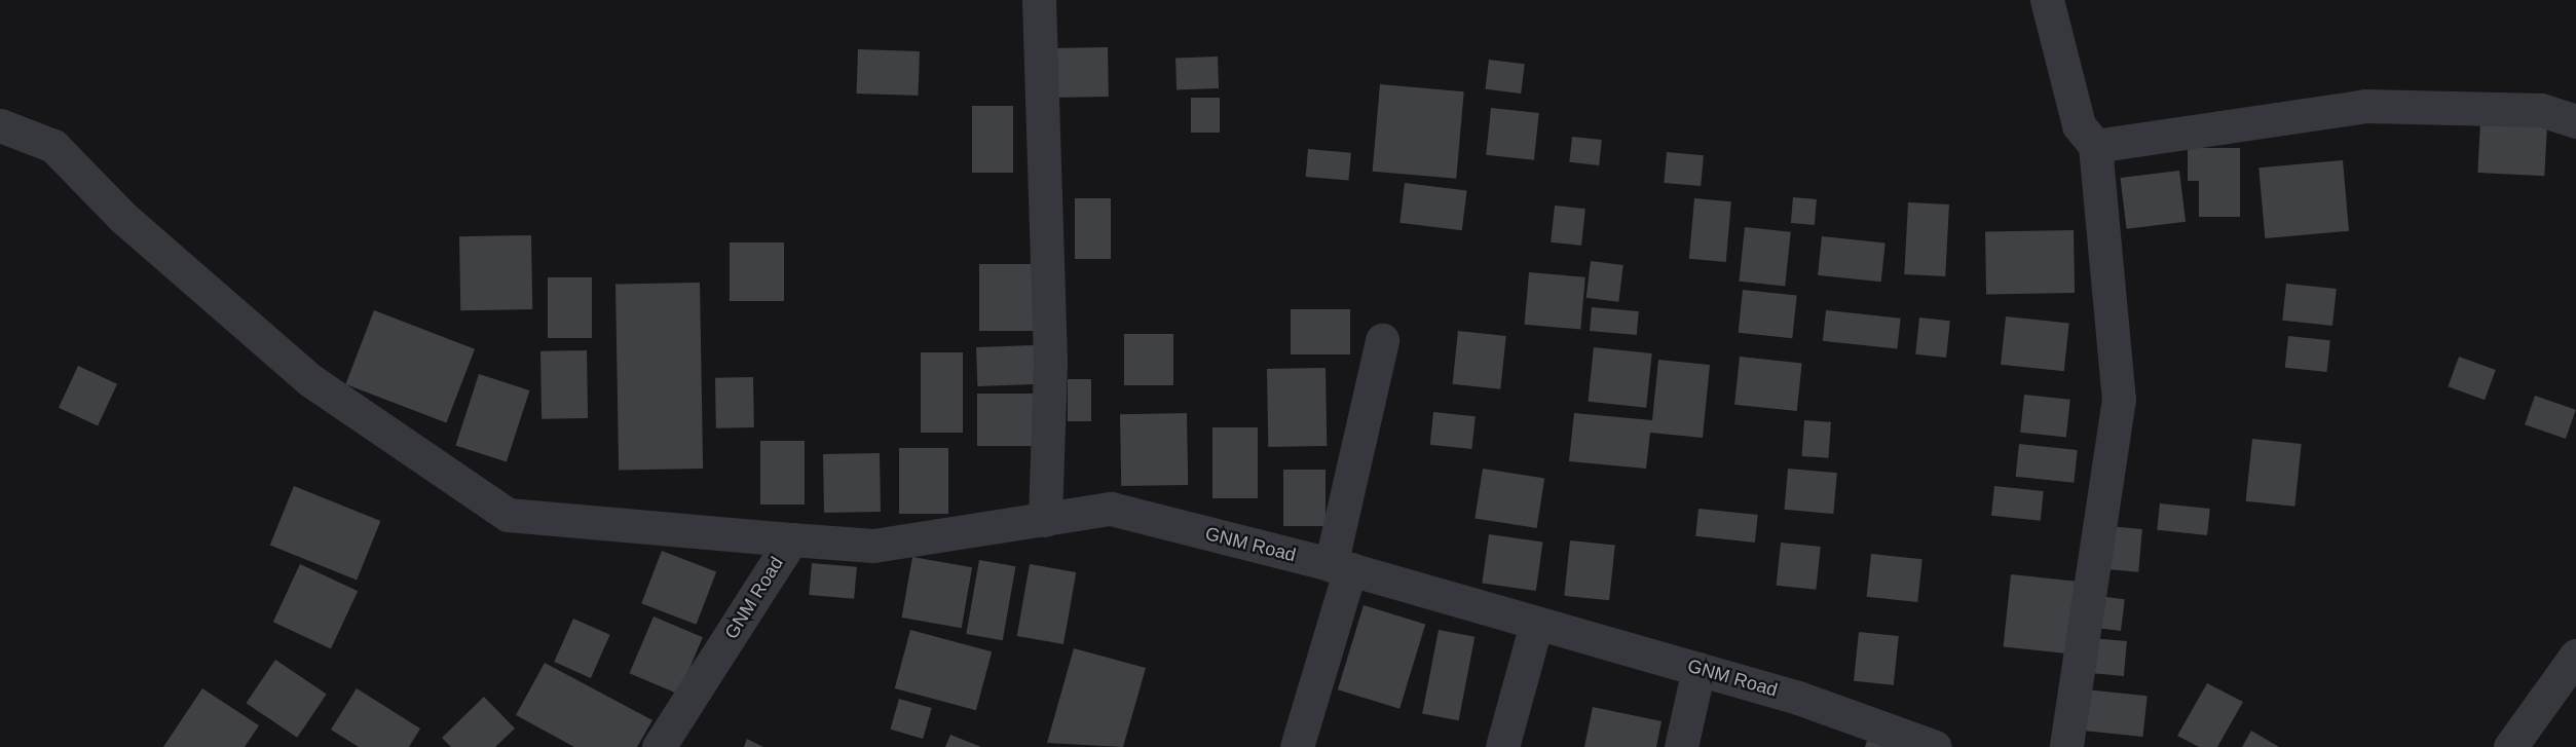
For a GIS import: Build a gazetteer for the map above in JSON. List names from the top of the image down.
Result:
{
  "streets": {
    "street": ["GNM Road"]
  }
}
